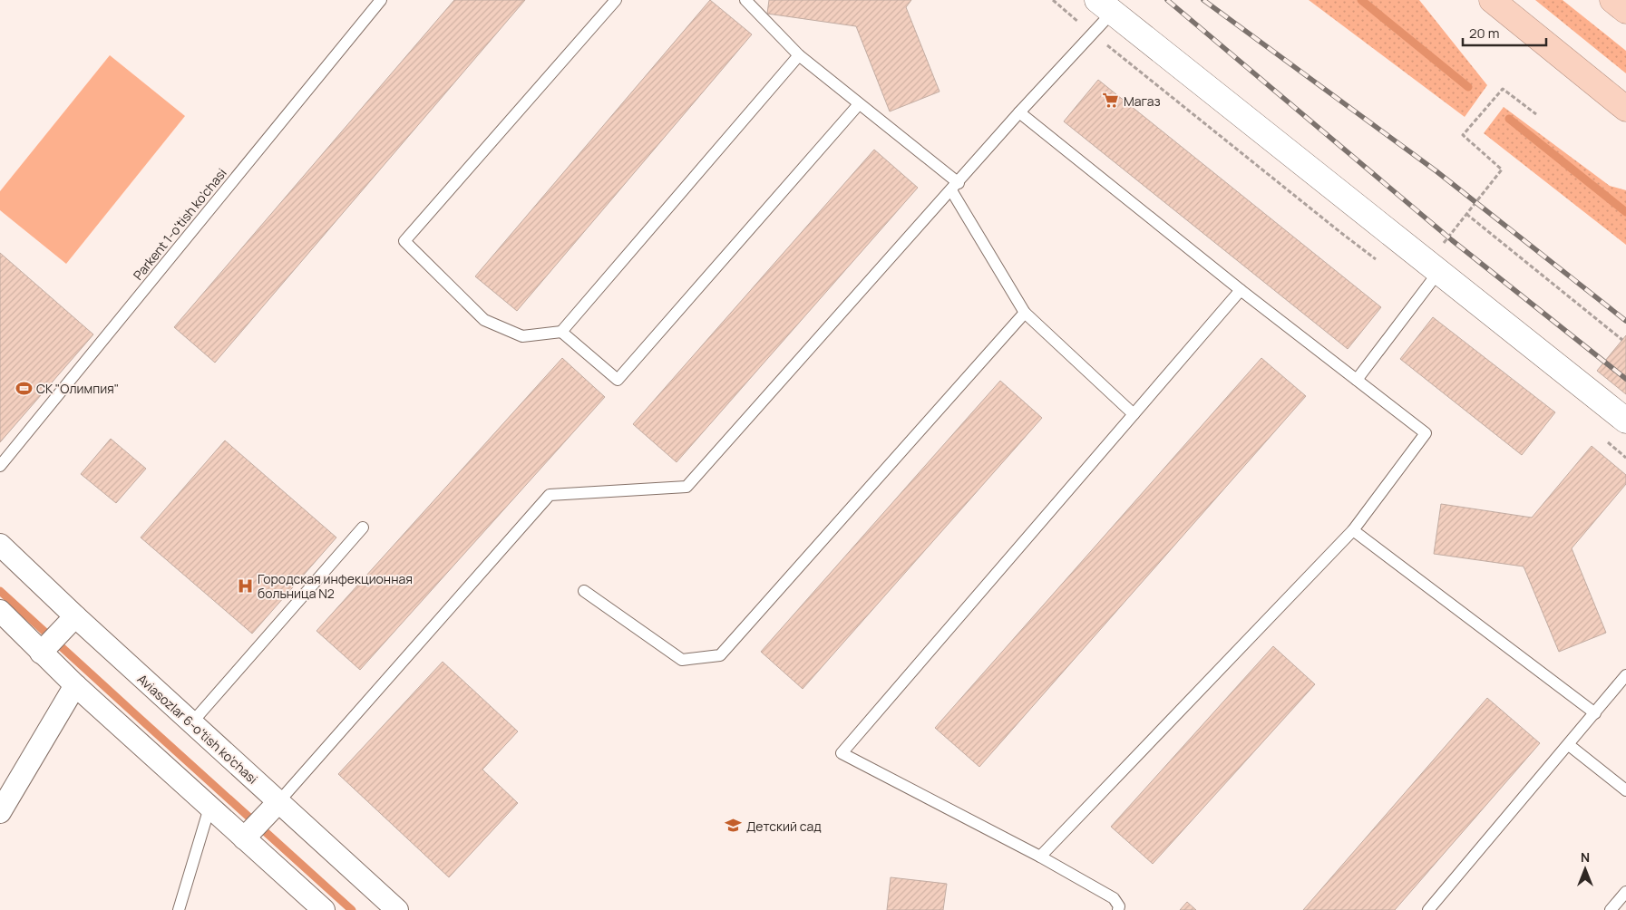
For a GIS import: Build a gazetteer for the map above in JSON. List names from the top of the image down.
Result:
{
  "streets": {
    "street": ["Aviasozlar 6-o'tish ko'chasi"],
    "lane": ["Parkent 1-o'tish ko'chasi"]
  },
  "places": {
    "supermarket": ["Магаз"],
    "sports": ["СК \"Олимпия\""],
    "hospital": ["Городская инфекционная больница N2"],
    "school or university": ["Детский сад"]
  },
  "scale_bar": "20 m",
  "north": "top"
}
